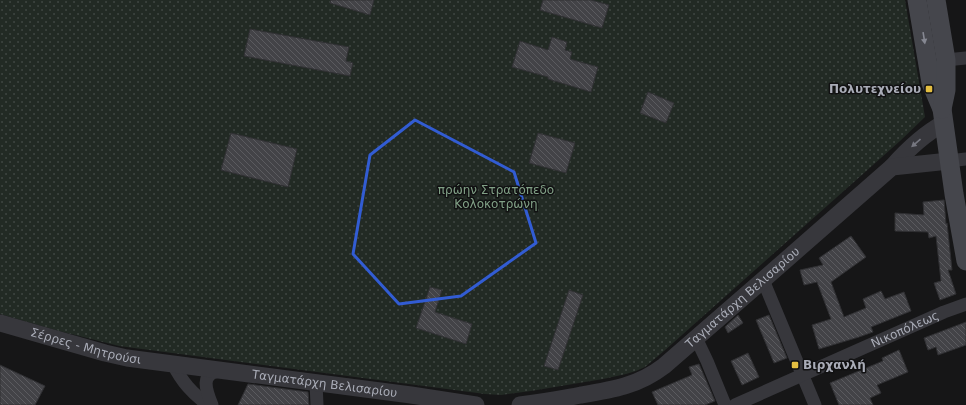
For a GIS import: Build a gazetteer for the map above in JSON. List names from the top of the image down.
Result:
{
  "streets": {
    "street": ["Ταγματάρχη Βελισαρίου", "Νικοπόλεως", "Σέρρες - Μητρούσι"]
  },
  "crossings": [
    ["Ταγματάρχη Βελισαρίου", "Σέρρες - Μητρούσι"]
  ],
  "parks": ["πρώην Στρατόπεδο Κολοκοτρώνη"],
  "places": {
    "transit": ["Πολυτεχνείου", "Βιρχανλή"]
  }
}
